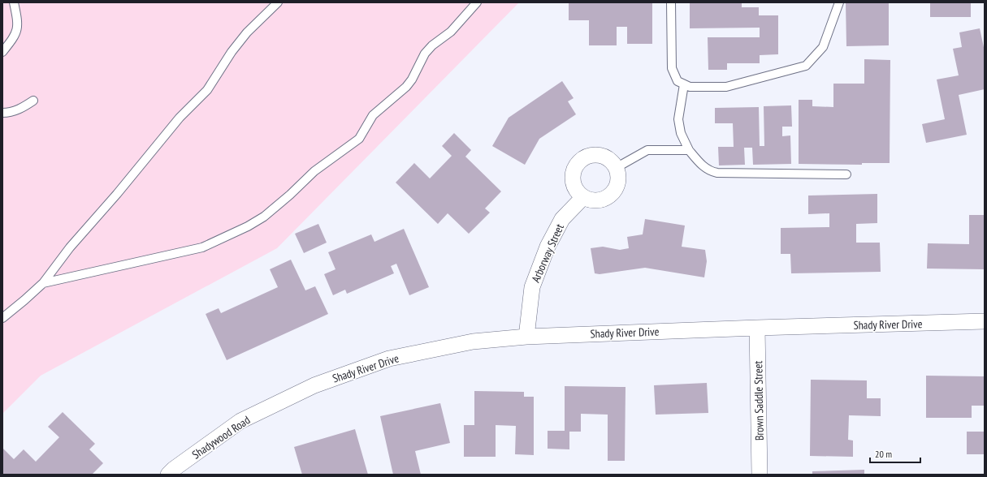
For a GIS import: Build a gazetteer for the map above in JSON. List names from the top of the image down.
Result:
{
  "streets": {
    "street": [
      "Arborway Street",
      "Shady River Drive",
      "Brown Saddle Street",
      "Shadywood Road"
    ]
  },
  "crossings": [
    ["Arborway Street", "Shady River Drive"],
    ["Shady River Drive", "Brown Saddle Street"],
    ["Shady River Drive", "Shadywood Road"]
  ],
  "scale_bar": "20 m"
}
